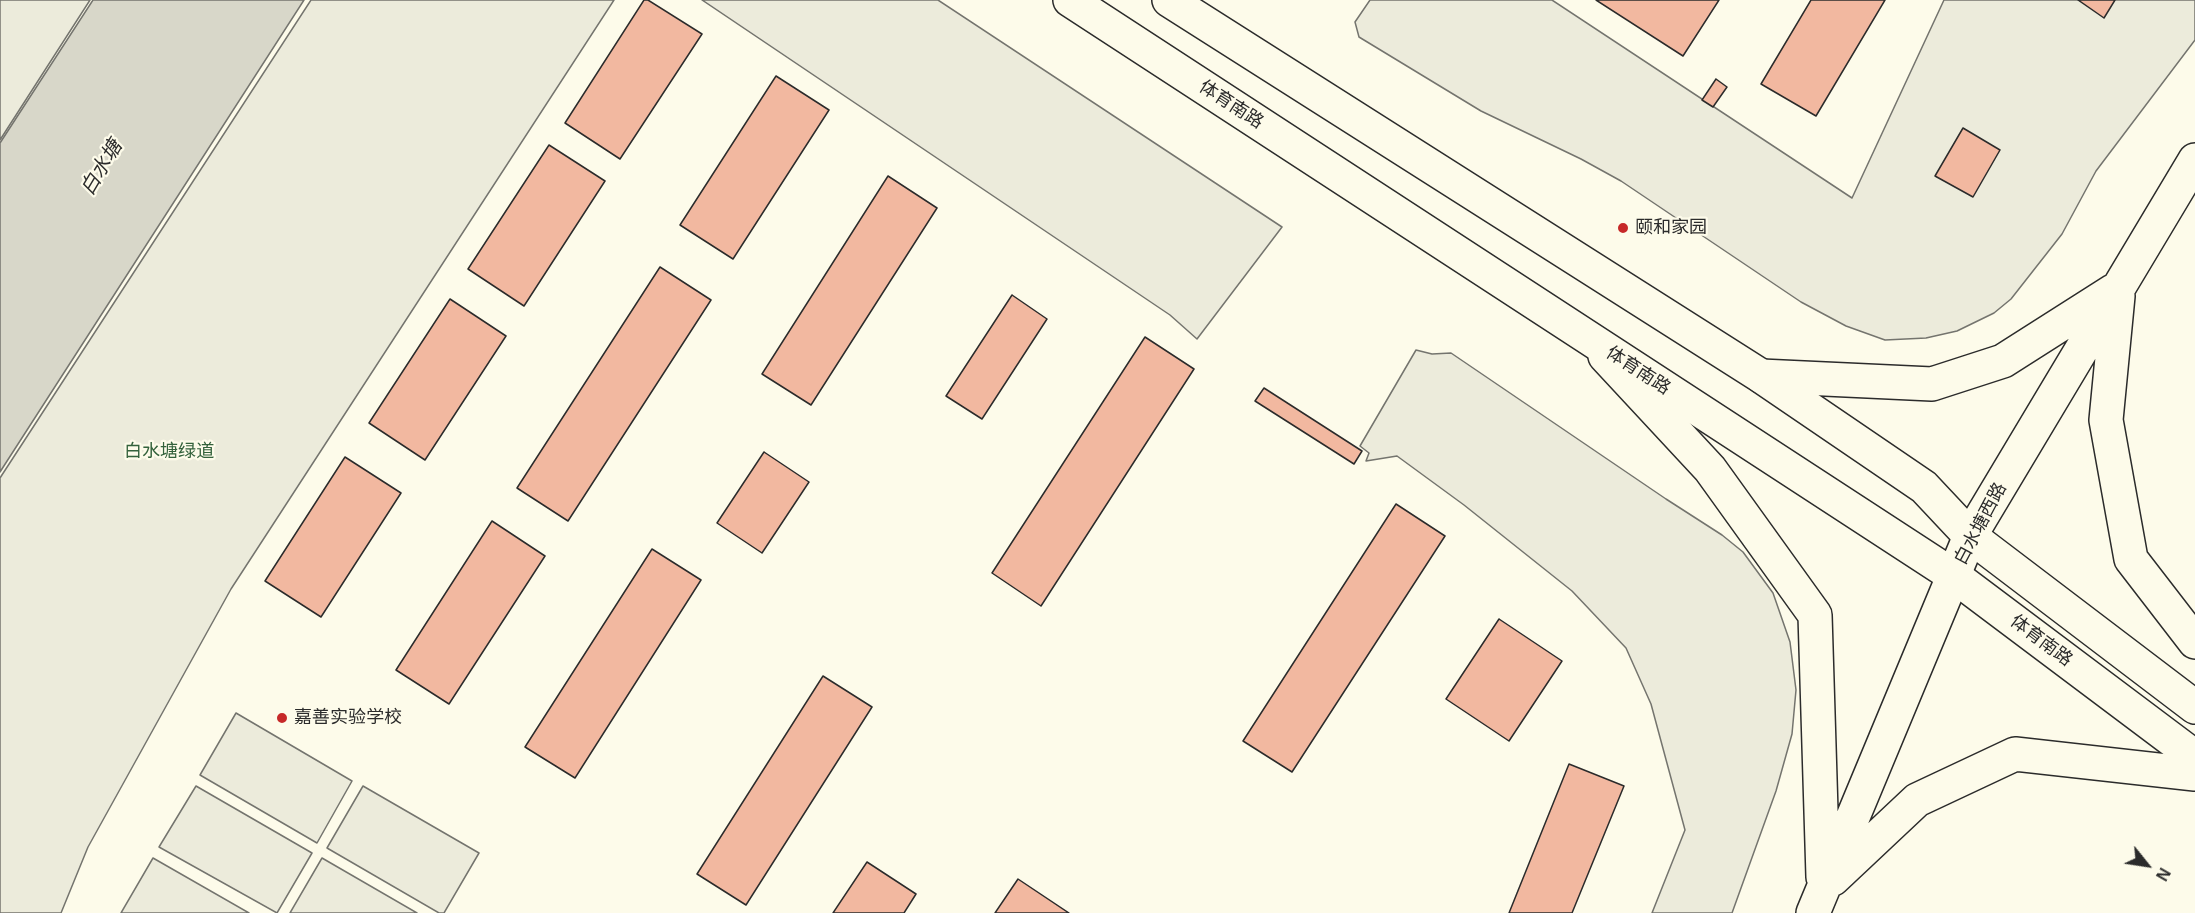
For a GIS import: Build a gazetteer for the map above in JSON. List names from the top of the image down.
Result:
{
  "streets": {
    "street": ["体育南路", "白水塘西路"]
  },
  "crossings": [
    ["体育南路", "白水塘西路"]
  ],
  "water": ["白水塘"],
  "parks": ["白水塘绿道"],
  "places": ["颐和家园", "嘉善实验学校"],
  "north": "bottom right"
}
